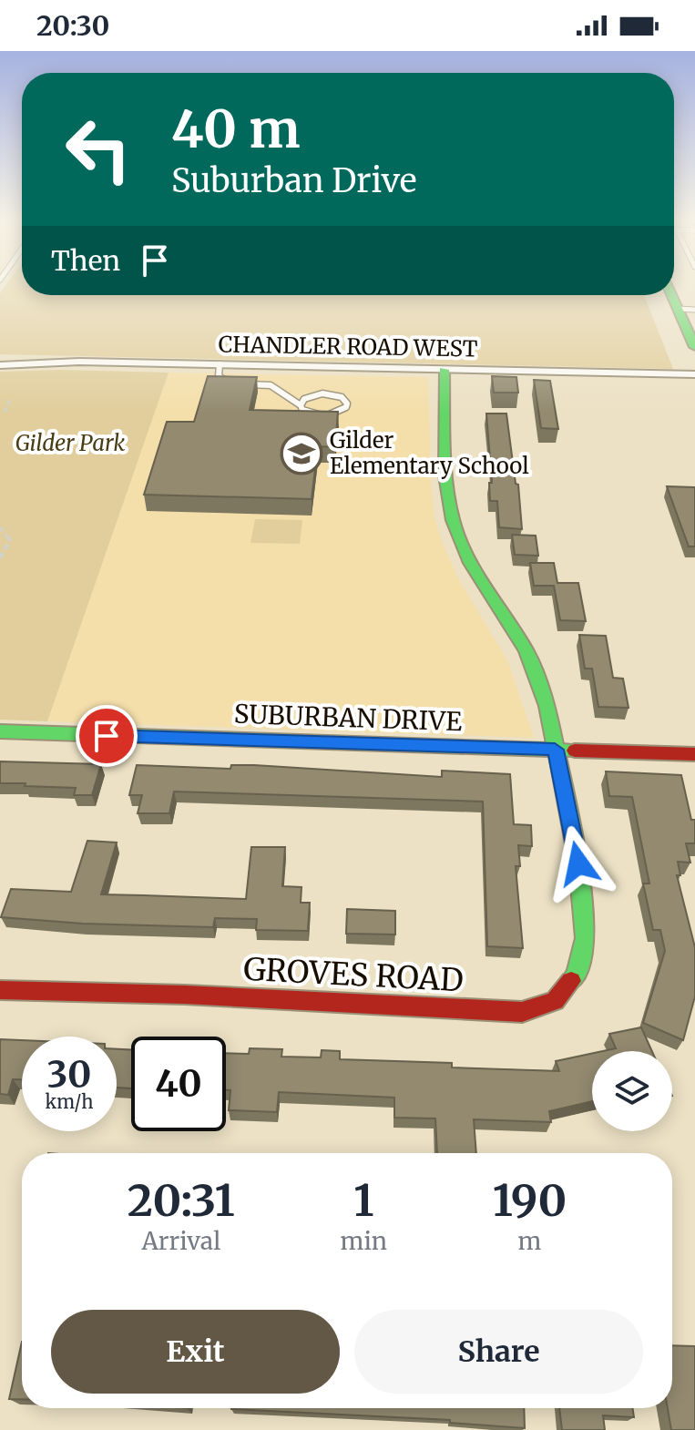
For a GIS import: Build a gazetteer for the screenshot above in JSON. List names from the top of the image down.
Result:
{
  "streets": {
    "street": ["CHANDLER ROAD WEST", "SUBURBAN DRIVE", "GROVES ROAD"]
  },
  "crossings": [
    ["CHANDLER ROAD WEST", "GROVES ROAD"],
    ["SUBURBAN DRIVE", "GROVES ROAD"]
  ],
  "parks": ["Gilder Park"],
  "places": {
    "school or university": ["Gilder Elementary School"]
  },
  "page": {
    "status": "20:30",
    "turn": ["40 m", "Suburban Drive"],
    "then": "Then",
    "speed": "30 km/h",
    "limit": "40",
    "eta": [
      "20:31",
      "Arrival",
      "1",
      "min",
      "190",
      "m"
    ],
    "buttons": ["Exit", "Share"]
  }
}
